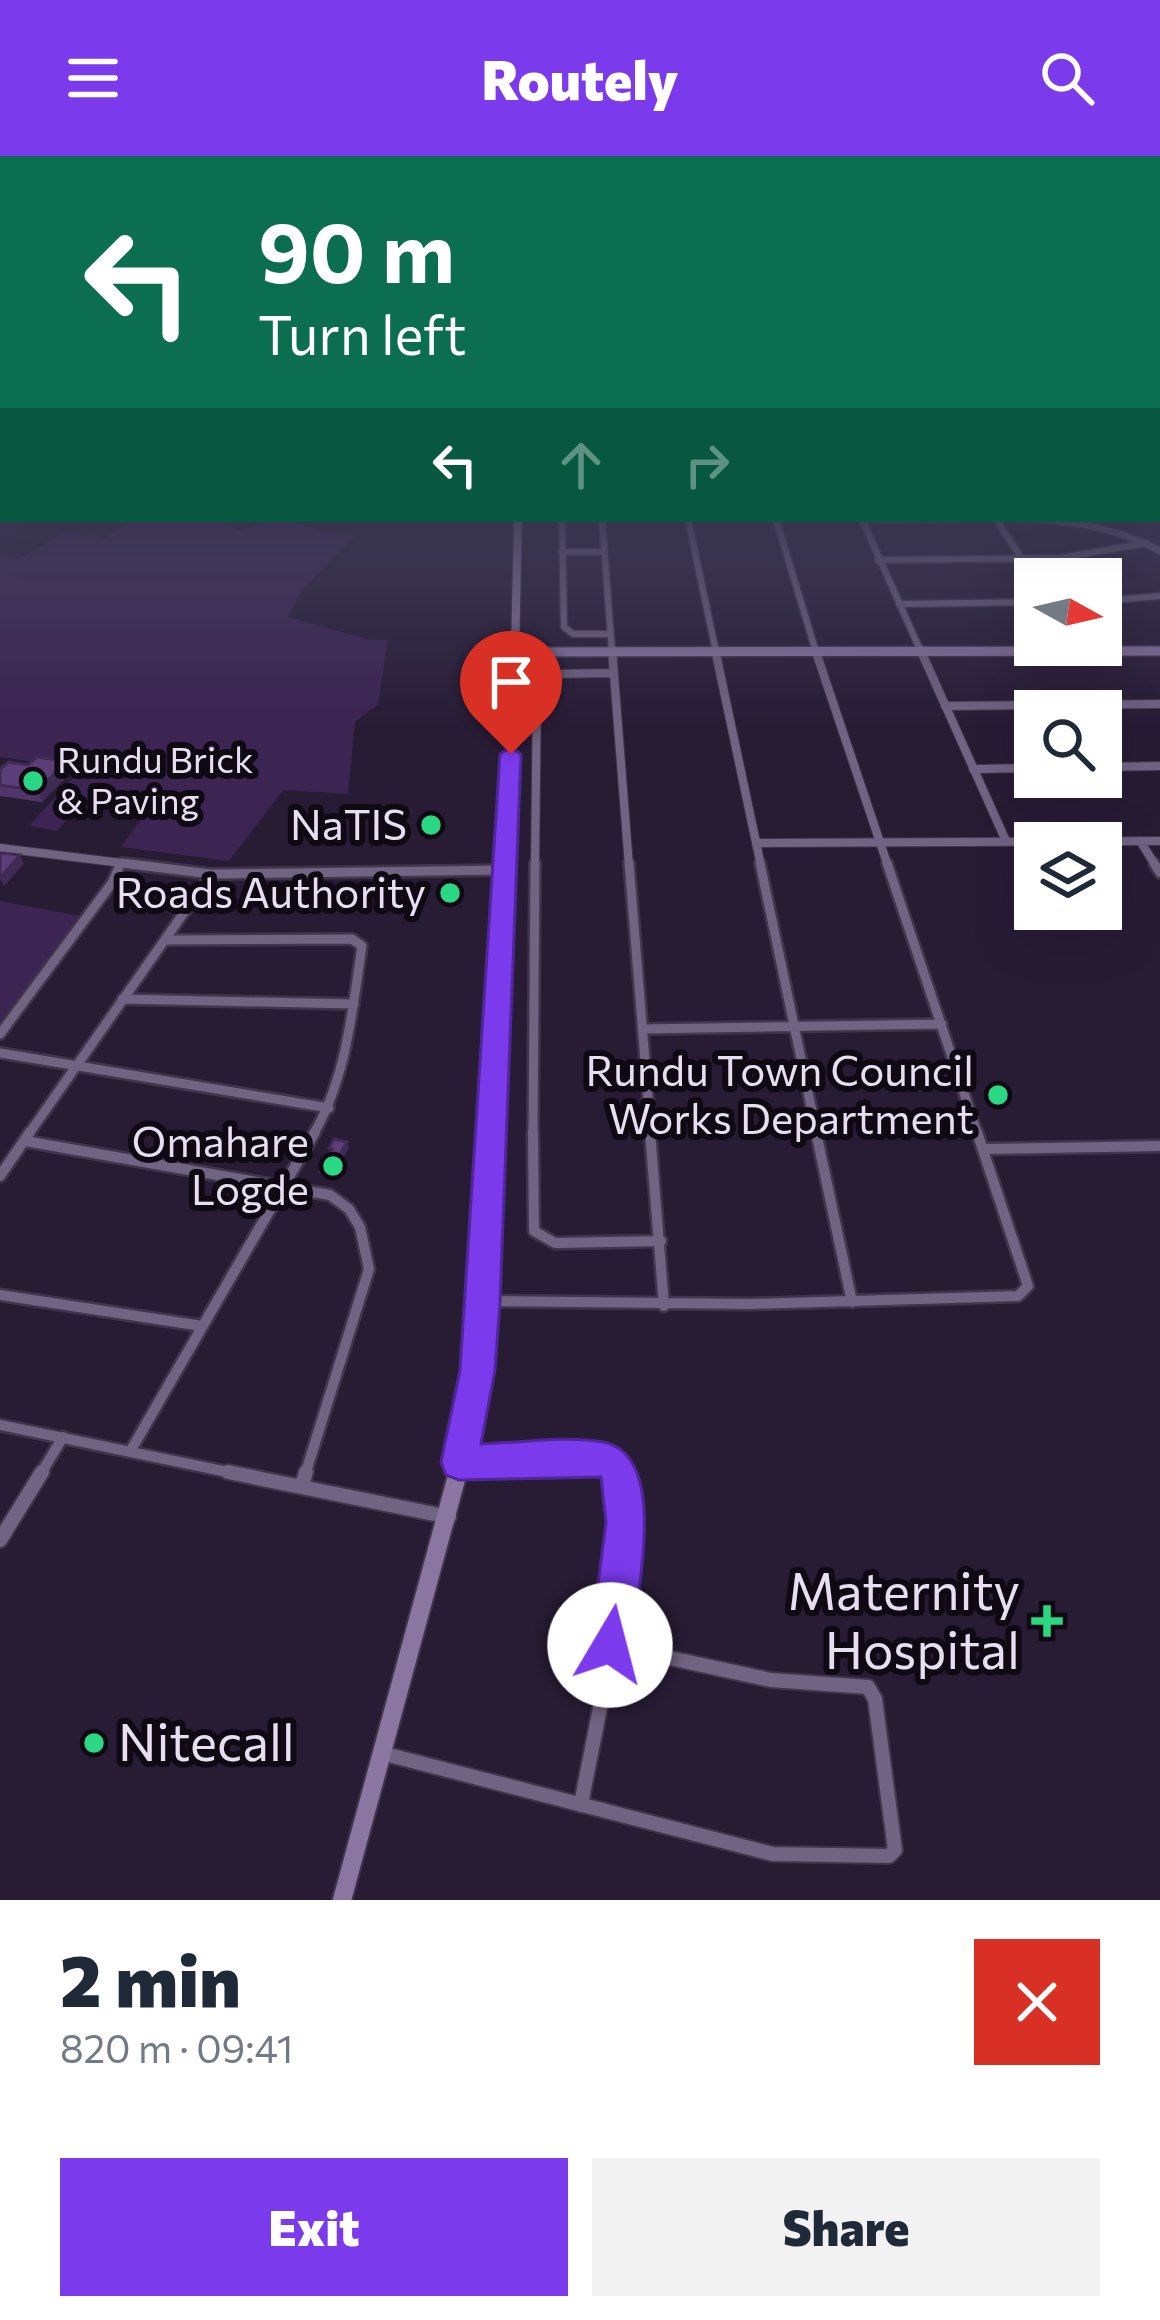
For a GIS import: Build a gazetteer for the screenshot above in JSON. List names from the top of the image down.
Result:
{
  "places": {
    "other": [
      "Rundu Brick & Paving",
      "NaTIS",
      "Roads Authority",
      "Rundu Town Council Works Department",
      "Omahare Logde",
      "Nitecall"
    ],
    "health": ["Maternity Hospital"]
  },
  "north": "right",
  "page": {
    "header": "Routely",
    "turn": ["90 m", "Turn left"],
    "heading": ["2 min", "820 m · 09:41"],
    "buttons": ["Exit", "Share"]
  }
}
